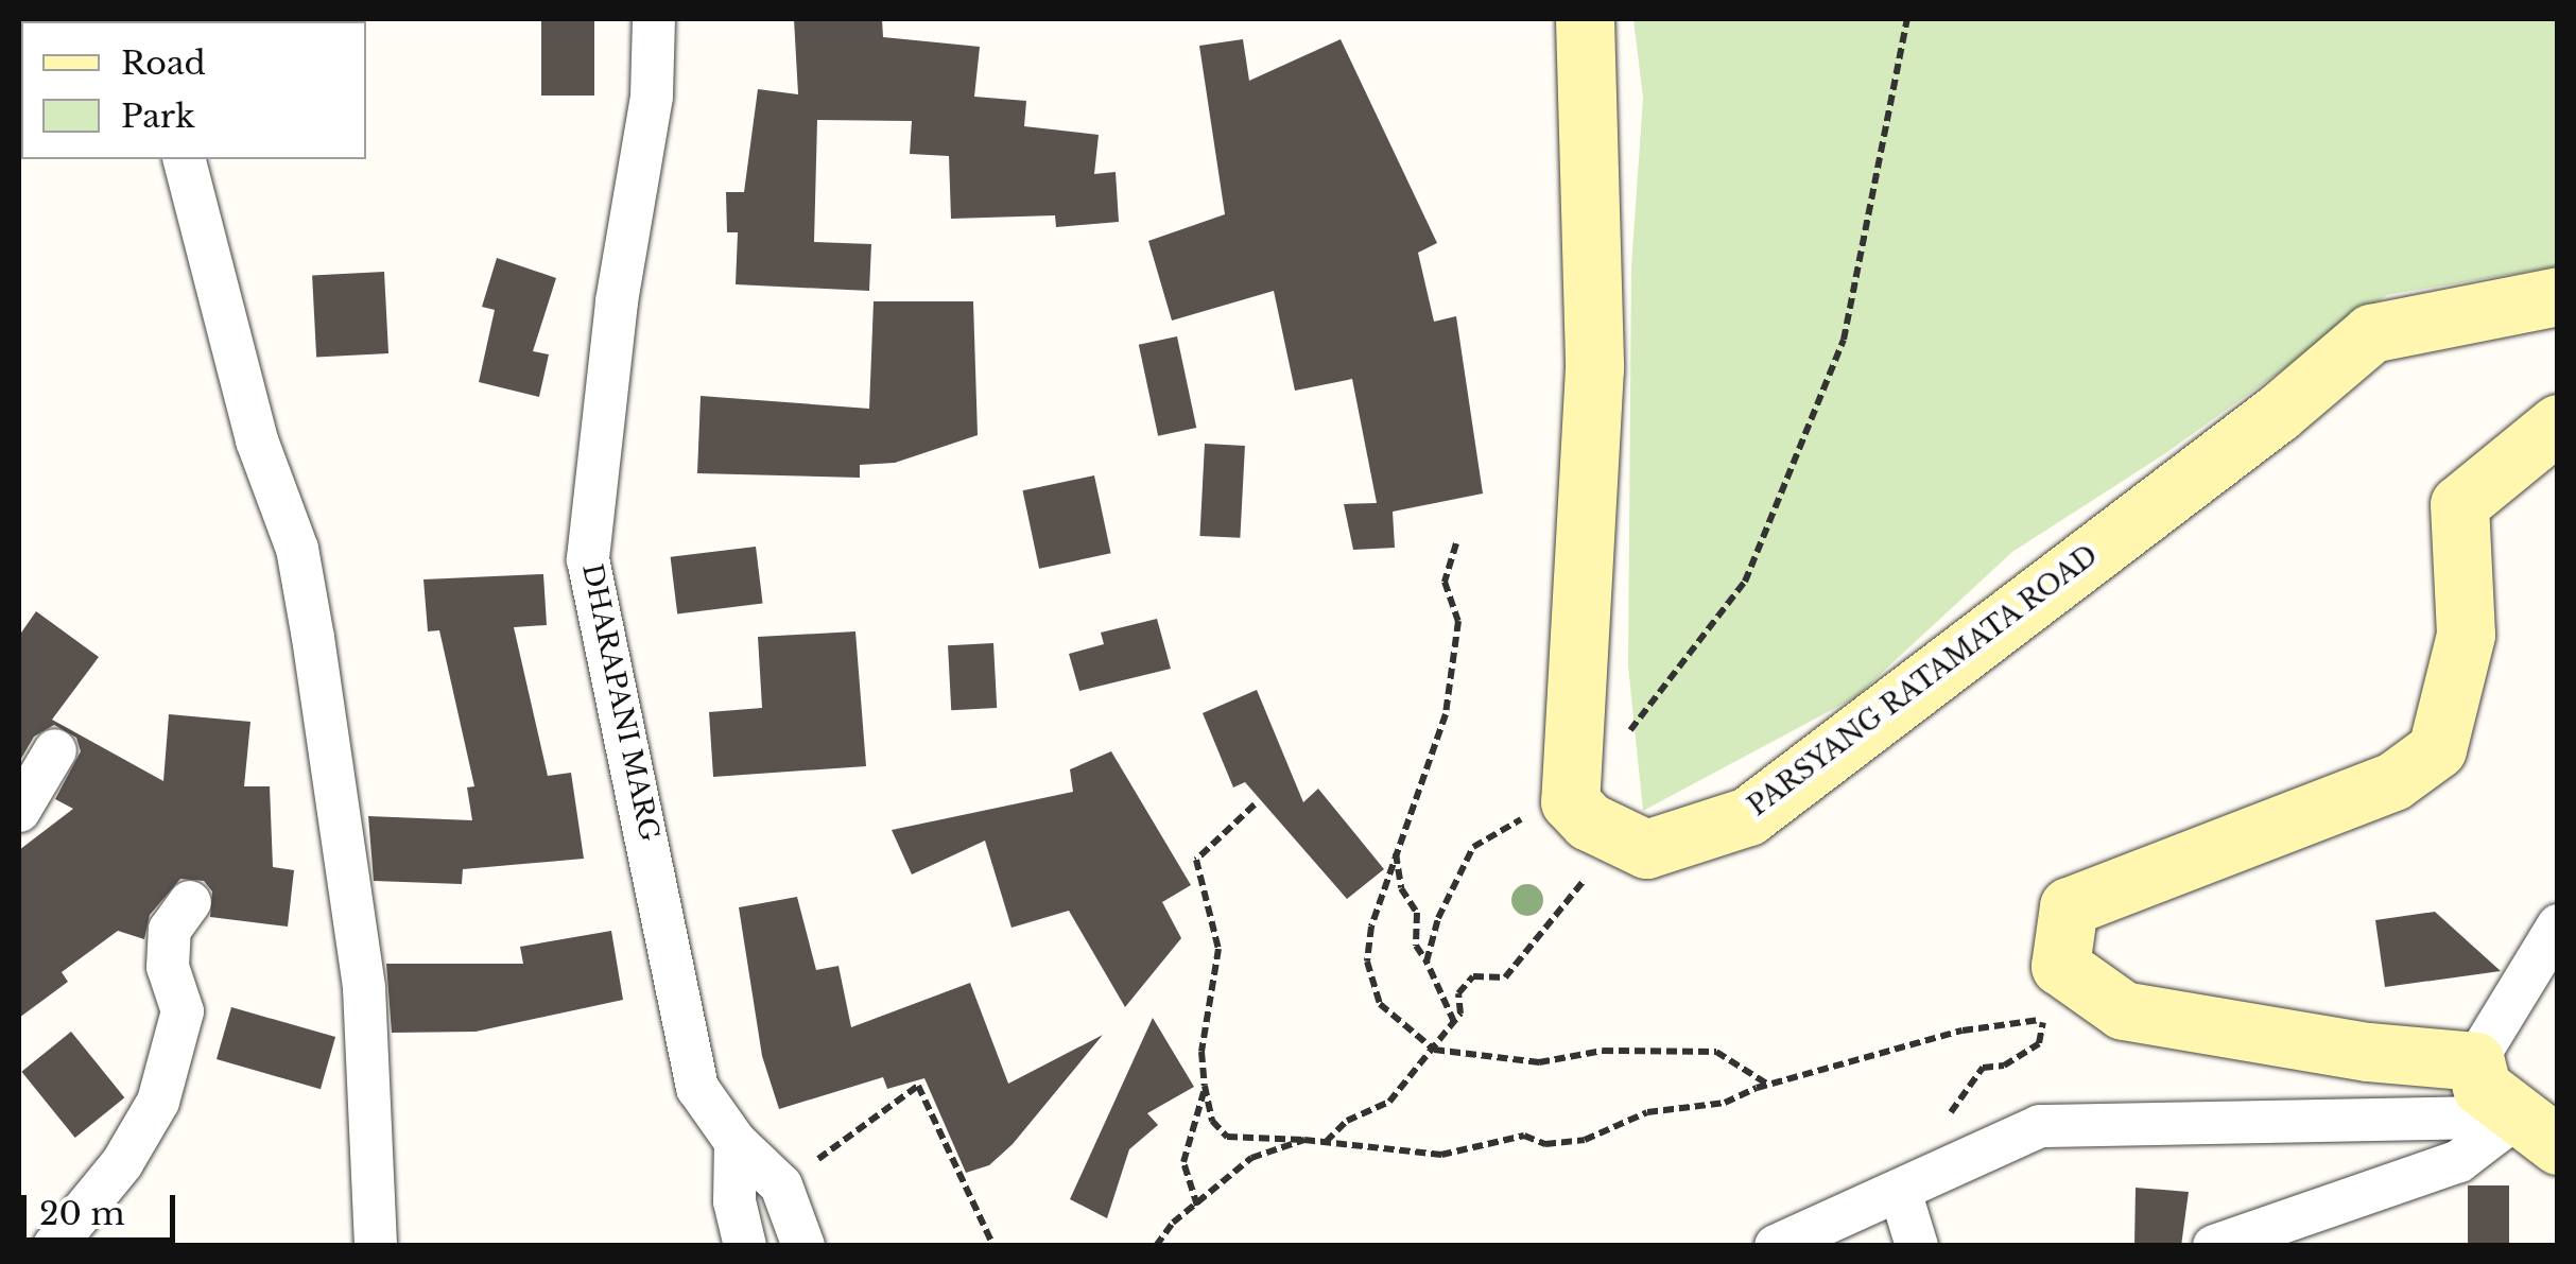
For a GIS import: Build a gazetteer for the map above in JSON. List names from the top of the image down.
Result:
{
  "streets": {
    "street": ["PARSYANG RATAMATA ROAD", "DHARAPANI MARG"]
  },
  "legend": ["Road", "Park"],
  "scale_bar": "20 m"
}
